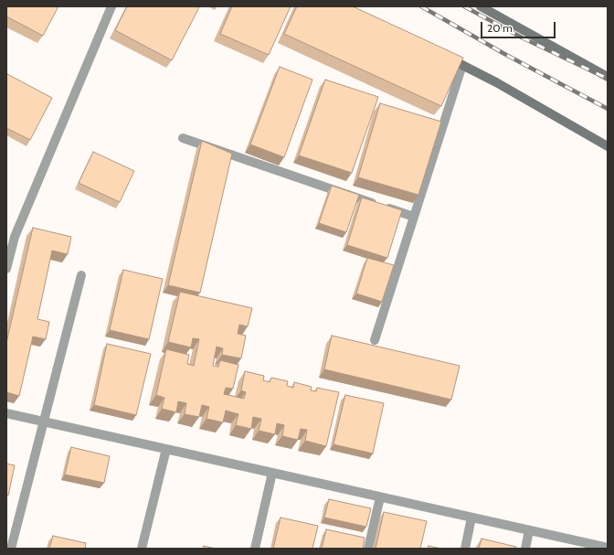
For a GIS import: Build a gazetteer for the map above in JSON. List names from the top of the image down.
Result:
{
  "scale_bar": "20 m"
}
